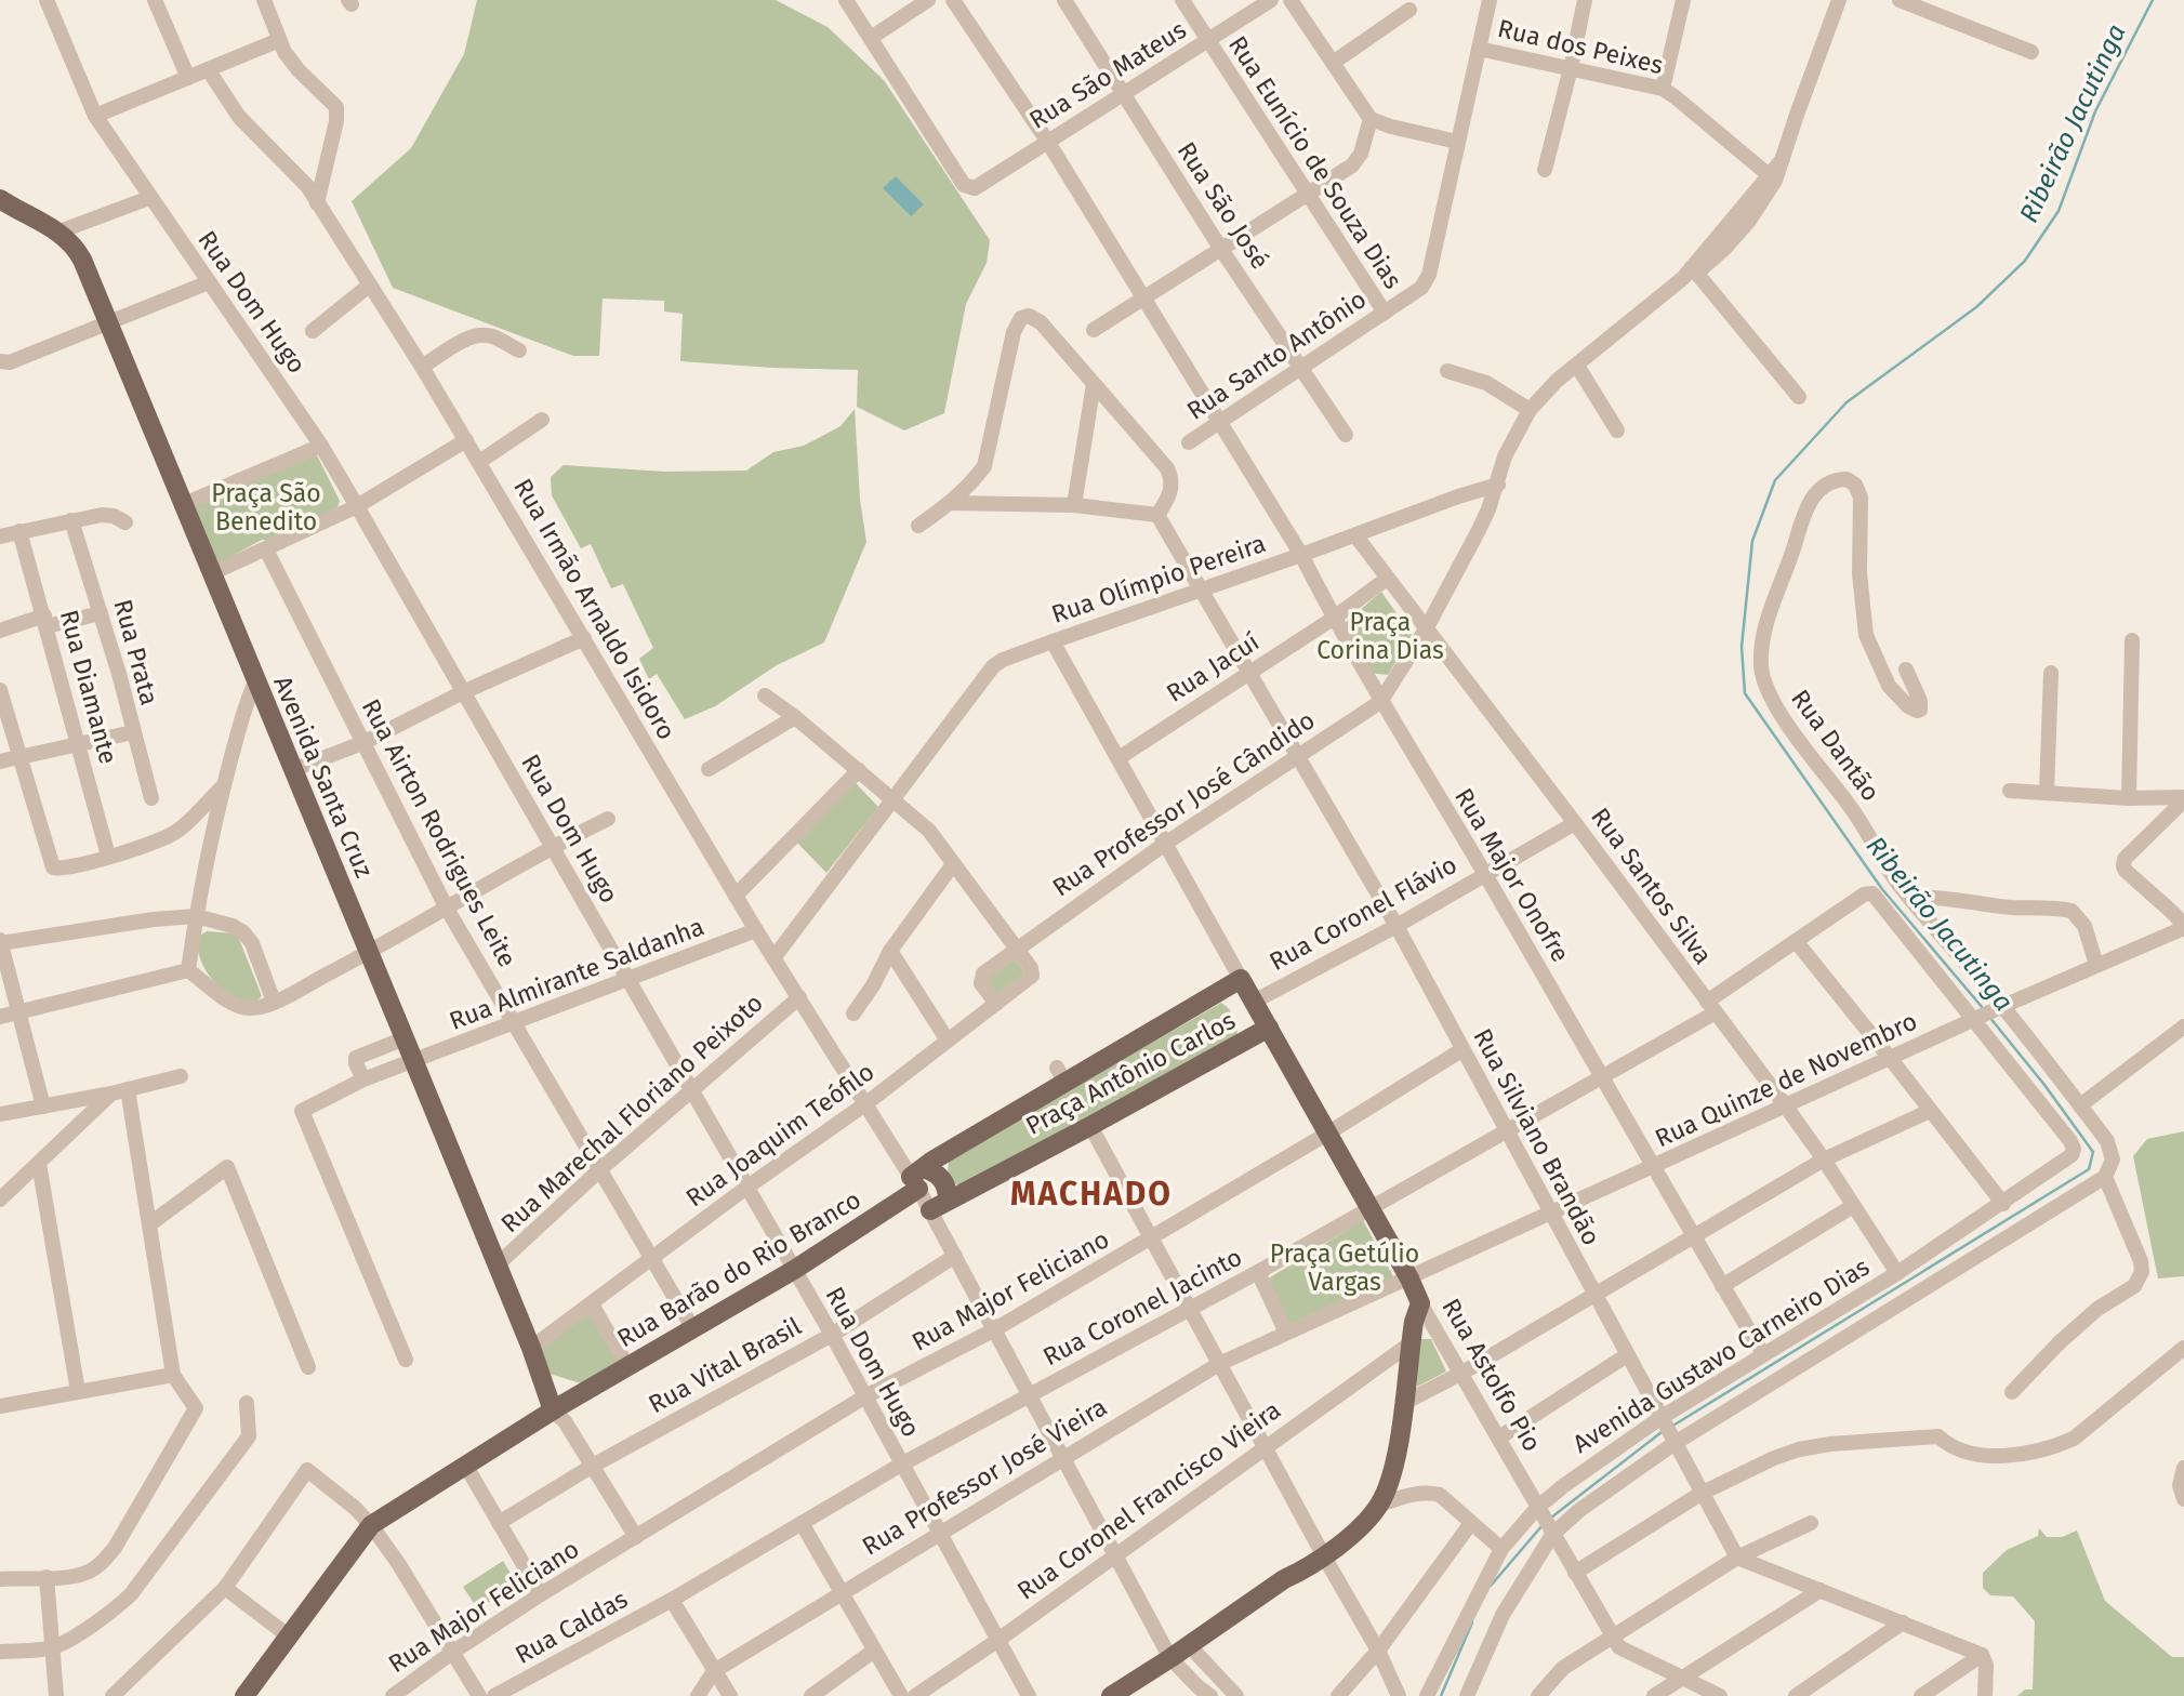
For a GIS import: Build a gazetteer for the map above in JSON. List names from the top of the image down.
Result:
{
  "streets": {
    "main road": [
      "Avenida Santa Cruz",
      "Praça Antônio Carlos",
      "Rua Barão do Rio Branco",
      "Rua Astolfo Pio"
    ],
    "street": [
      "Rua dos Peixes",
      "Rua São Mateus",
      "Rua Eunício de Souza Dias",
      "Rua São José",
      "Rua Dom Hugo",
      "Rua Santo Antônio",
      "Rua Olímpio Pereira",
      "Rua Irmão Arnaldo Isidoro",
      "Rua Prata",
      "Rua Jacuí",
      "Rua Diamante",
      "Rua Dantão",
      "Rua Professor José Cândido",
      "Rua Airton Rodrigues Leite",
      "Rua Major Onofre",
      "Rua Santos Silva",
      "Rua Coronel Flávio",
      "Rua Almirante Saldanha",
      "Rua Quinze de Novembro",
      "Rua Marechal Floriano Peixoto",
      "Rua Joaquim Teófilo",
      "Rua Silviano Brandão",
      "Rua Major Feliciano",
      "Rua Coronel Jacinto",
      "Avenida Gustavo Carneiro Dias",
      "Rua Vital Brasil",
      "Rua Professor José Vieira",
      "Rua Coronel Francisco Vieira",
      "Rua Caldas"
    ]
  },
  "crossings": [
    ["Rua São Mateus", "Rua Eunício de Souza Dias"],
    ["Rua São Mateus", "Rua São José"],
    ["Rua São Mateus", "Rua Major Onofre"],
    ["Rua Eunício de Souza Dias", "Rua Santo Antônio"],
    ["Rua São José", "Rua Santo Antônio"],
    ["Rua Dom Hugo", "Rua Almirante Saldanha"],
    ["Rua Dom Hugo", "Rua Marechal Floriano Peixoto"],
    ["Rua Dom Hugo", "Rua Joaquim Teófilo"],
    ["Rua Dom Hugo", "Rua Barão do Rio Branco"],
    ["Rua Dom Hugo", "Rua Major Feliciano"],
    ["Rua Dom Hugo", "Rua Coronel Jacinto"],
    ["Rua Dom Hugo", "Rua Vital Brasil"],
    ["Rua Dom Hugo", "Rua Professor José Vieira"],
    ["Rua Dom Hugo", "Rua Coronel Francisco Vieira"],
    ["Rua Santo Antônio", "Rua Major Onofre"],
    ["Rua Olímpio Pereira", "Rua Irmão Arnaldo Isidoro"],
    ["Rua Olímpio Pereira", "Rua Major Onofre"],
    ["Rua Olímpio Pereira", "Rua Santos Silva"],
    ["Rua Olímpio Pereira", "Rua Silviano Brandão"],
    ["Rua Irmão Arnaldo Isidoro", "Rua Almirante Saldanha"],
    ["Rua Irmão Arnaldo Isidoro", "Praça Antônio Carlos"],
    ["Rua Irmão Arnaldo Isidoro", "Rua Marechal Floriano Peixoto"],
    ["Rua Irmão Arnaldo Isidoro", "Rua Joaquim Teófilo"],
    ["Rua Irmão Arnaldo Isidoro", "Rua Barão do Rio Branco"],
    ["Rua Jacuí", "Rua Major Onofre"],
    ["Rua Jacuí", "Rua Silviano Brandão"],
    ["Avenida Santa Cruz", "Rua Almirante Saldanha"],
    ["Avenida Santa Cruz", "Rua Marechal Floriano Peixoto"],
    ["Avenida Santa Cruz", "Rua Joaquim Teófilo"],
    ["Avenida Santa Cruz", "Rua Barão do Rio Branco"],
    ["Rua Professor José Cândido", "Rua Major Onofre"],
    ["Rua Professor José Cândido", "Rua Joaquim Teófilo"],
    ["Rua Professor José Cândido", "Rua Silviano Brandão"],
    ["Rua Airton Rodrigues Leite", "Rua Almirante Saldanha"],
    ["Rua Airton Rodrigues Leite", "Rua Marechal Floriano Peixoto"],
    ["Rua Airton Rodrigues Leite", "Rua Joaquim Teófilo"],
    ["Rua Airton Rodrigues Leite", "Rua Barão do Rio Branco"],
    ["Rua Major Onofre", "Rua Coronel Flávio"],
    ["Rua Major Onofre", "Rua Quinze de Novembro"],
    ["Rua Major Onofre", "Rua Coronel Jacinto"],
    ["Rua Major Onofre", "Avenida Gustavo Carneiro Dias"],
    ["Rua Santos Silva", "Rua Coronel Flávio"],
    ["Rua Santos Silva", "Rua Quinze de Novembro"],
    ["Rua Santos Silva", "Rua Coronel Jacinto"],
    ["Rua Santos Silva", "Avenida Gustavo Carneiro Dias"],
    ["Rua Coronel Flávio", "Praça Antônio Carlos"],
    ["Rua Coronel Flávio", "Rua Silviano Brandão"],
    ["Praça Antônio Carlos", "Rua Barão do Rio Branco"],
    ["Praça Antônio Carlos", "Rua Astolfo Pio"],
    ["Rua Quinze de Novembro", "Rua Silviano Brandão"],
    ["Rua Quinze de Novembro", "Rua Coronel Jacinto"],
    ["Rua Quinze de Novembro", "Avenida Gustavo Carneiro Dias"],
    ["Rua Quinze de Novembro", "Rua Astolfo Pio"],
    ["Rua Silviano Brandão", "Rua Major Feliciano"],
    ["Rua Silviano Brandão", "Rua Coronel Jacinto"],
    ["Rua Silviano Brandão", "Avenida Gustavo Carneiro Dias"],
    ["Rua Major Feliciano", "Rua Astolfo Pio"],
    ["Rua Coronel Jacinto", "Avenida Gustavo Carneiro Dias"],
    ["Rua Coronel Jacinto", "Rua Astolfo Pio"],
    ["Rua Coronel Jacinto", "Rua Caldas"],
    ["Avenida Gustavo Carneiro Dias", "Rua Astolfo Pio"]
  ],
  "districts": ["MACHADO"],
  "water": ["Ribeirão Jacutinga"],
  "parks": ["Praça São Benedito", "Praça Corina Dias", "Praça Getúlio Vargas"]
}
